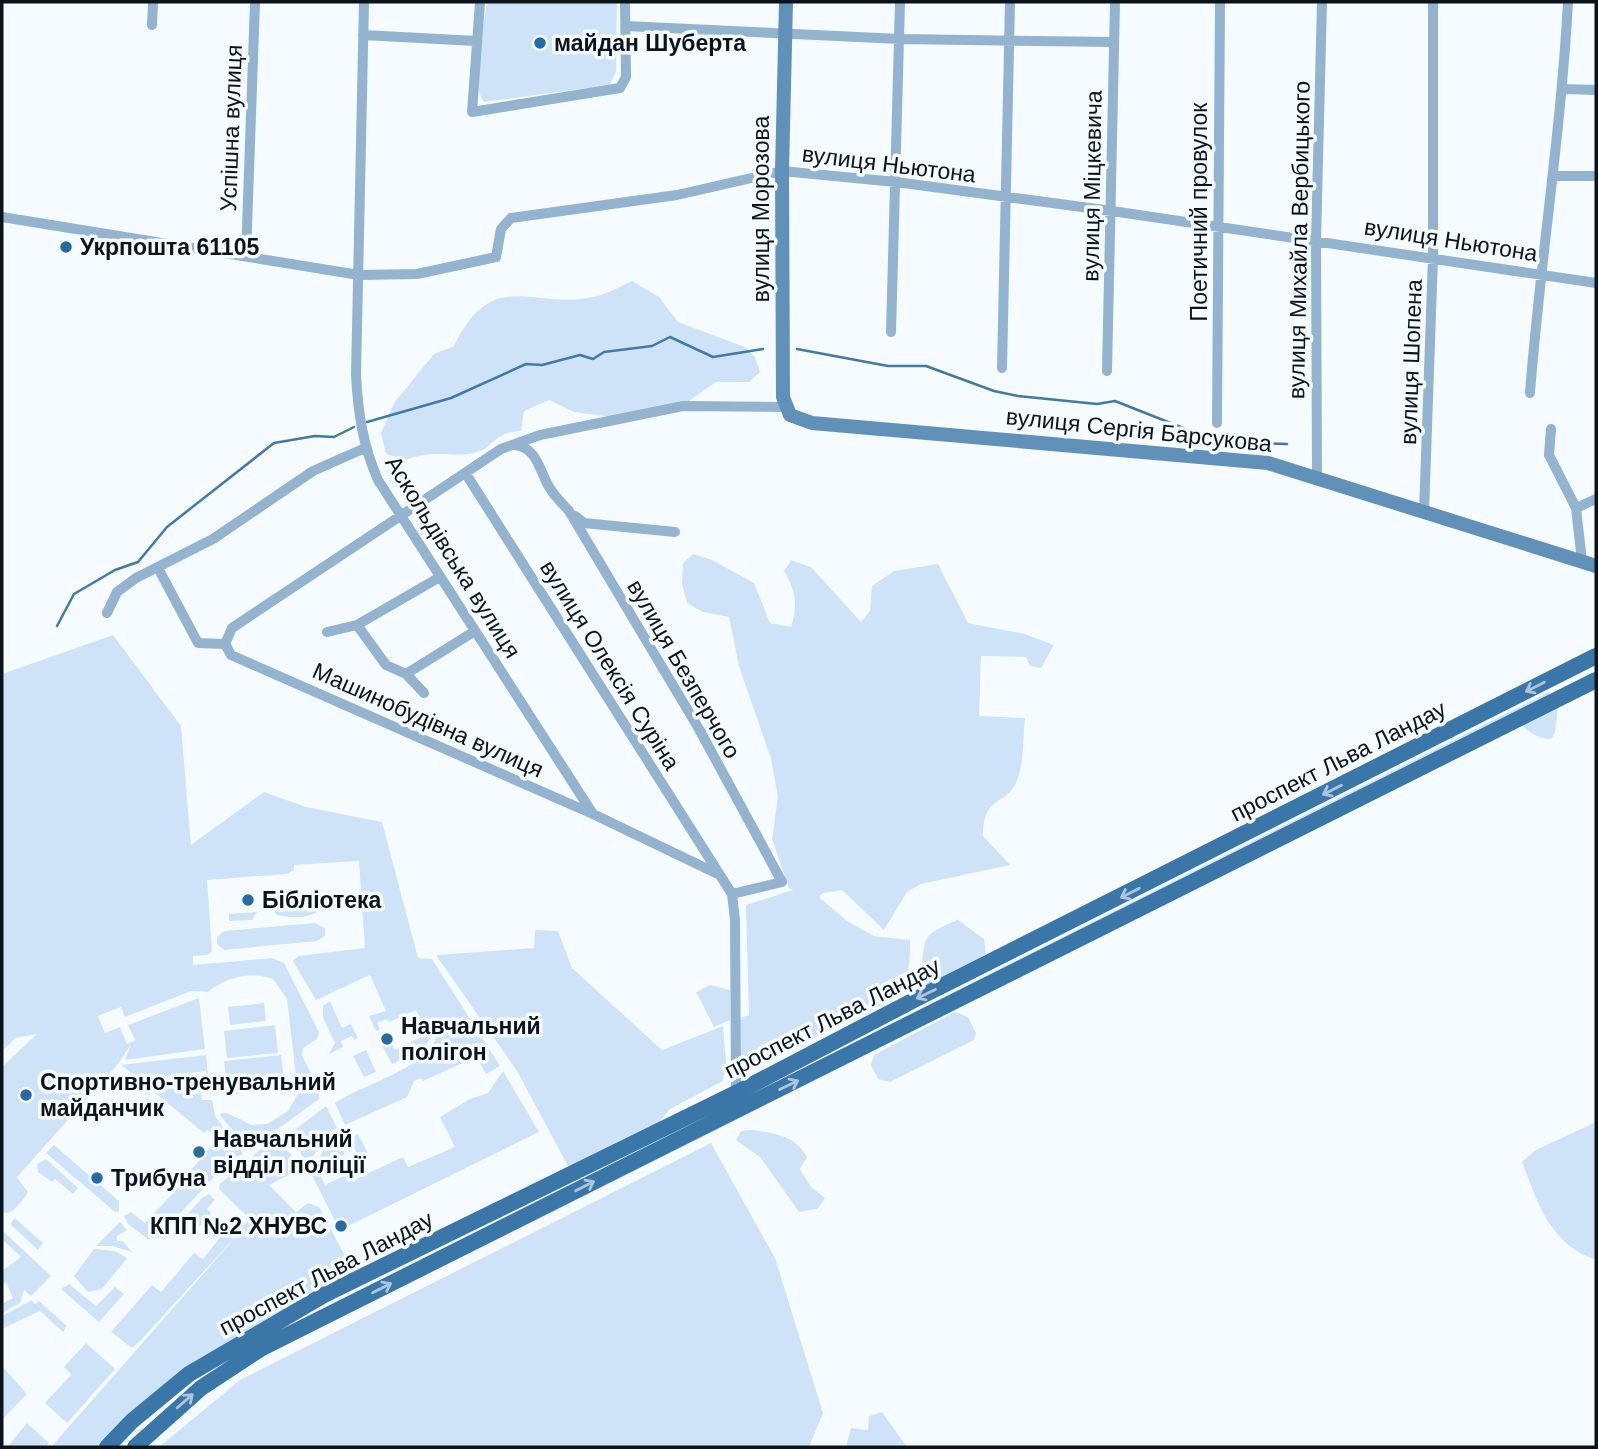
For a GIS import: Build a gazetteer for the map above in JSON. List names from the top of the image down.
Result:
{
  "streets": {
    "main road": ["вулиця Морозова", "вулиця Сергія Барсукова", "проспект Льва Ландау"],
    "street": [
      "Успішна вулиця",
      "вулиця Ньютона",
      "вулиця Міцкевича",
      "Поетичний провулок",
      "вулиця Михайла Вербицького",
      "вулиця Шопена",
      "Аскольдівська вулиця",
      "вулиця Олексія Суріна",
      "вулиця Безперчого",
      "Машинобудівна вулиця"
    ]
  },
  "crossings": [
    ["Успішна вулиця", "вулиця Ньютона"],
    ["вулиця Ньютона", "вулиця Міцкевича"],
    ["вулиця Ньютона", "вулиця Морозова"],
    ["вулиця Ньютона", "Поетичний провулок"],
    ["вулиця Ньютона", "вулиця Михайла Вербицького"],
    ["вулиця Ньютона", "вулиця Шопена"],
    ["вулиця Ньютона", "Аскольдівська вулиця"],
    ["вулиця Морозова", "вулиця Сергія Барсукова"],
    ["вулиця Михайла Вербицького", "вулиця Сергія Барсукова"],
    ["вулиця Шопена", "вулиця Сергія Барсукова"],
    ["Аскольдівська вулиця", "Машинобудівна вулиця"],
    ["вулиця Олексія Суріна", "вулиця Безперчого"],
    ["вулиця Олексія Суріна", "Машинобудівна вулиця"]
  ],
  "places": [
    "майдан Шуберта",
    "Укрпошта 61105",
    "Бібліотека",
    "Навчальний полігон",
    "Спортивно-тренувальний майданчик",
    "Навчальний відділ поліції",
    "Трибуна",
    "КПП №2 ХНУВС"
  ]
}
